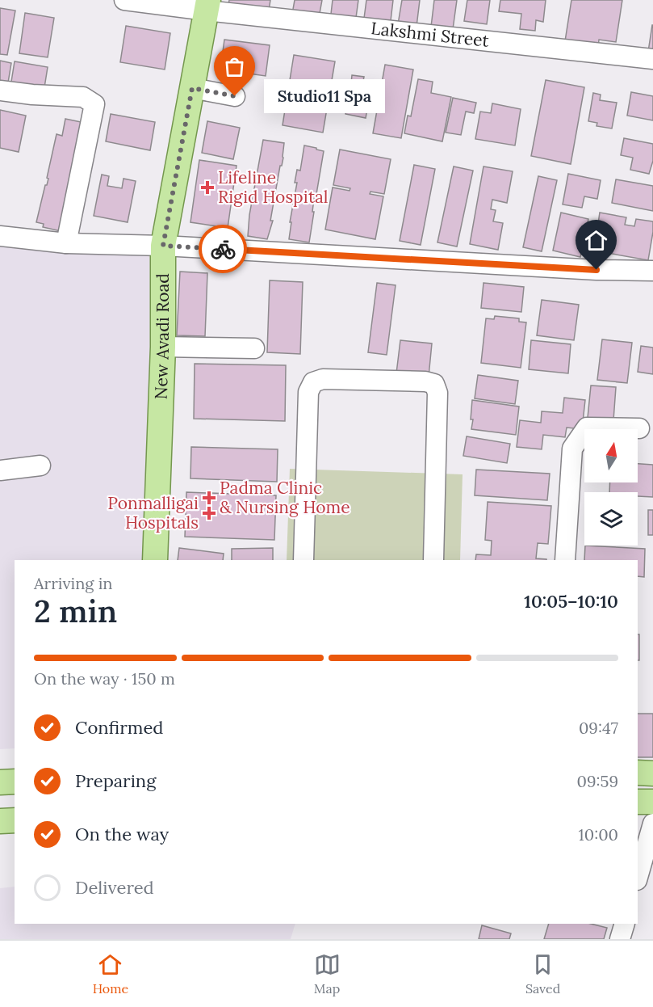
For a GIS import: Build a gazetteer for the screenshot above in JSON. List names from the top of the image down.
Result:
{
  "streets": {
    "main road": ["New Avadi Road"],
    "street": ["Lakshmi Street"]
  },
  "crossings": [
    ["Lakshmi Street", "New Avadi Road"]
  ],
  "places": {
    "other": ["Studio11 Spa"],
    "health": ["Lifeline Rigid Hospital", "Padma Clinic & Nursing Home", "Ponmalligai Hospitals"]
  },
  "north": "top",
  "page": {
    "bubble": "Studio11 Spa",
    "heading": ["2 min", "Arriving in", "10:05–10:10"],
    "bar": "On the way · 150 m",
    "list": [
      ["Confirmed", "09:47"],
      ["Preparing", "09:59"],
      ["On the way", "10:00"],
      "Delivered"
    ],
    "tabs": ["Home", "Map", "Saved"]
  }
}
